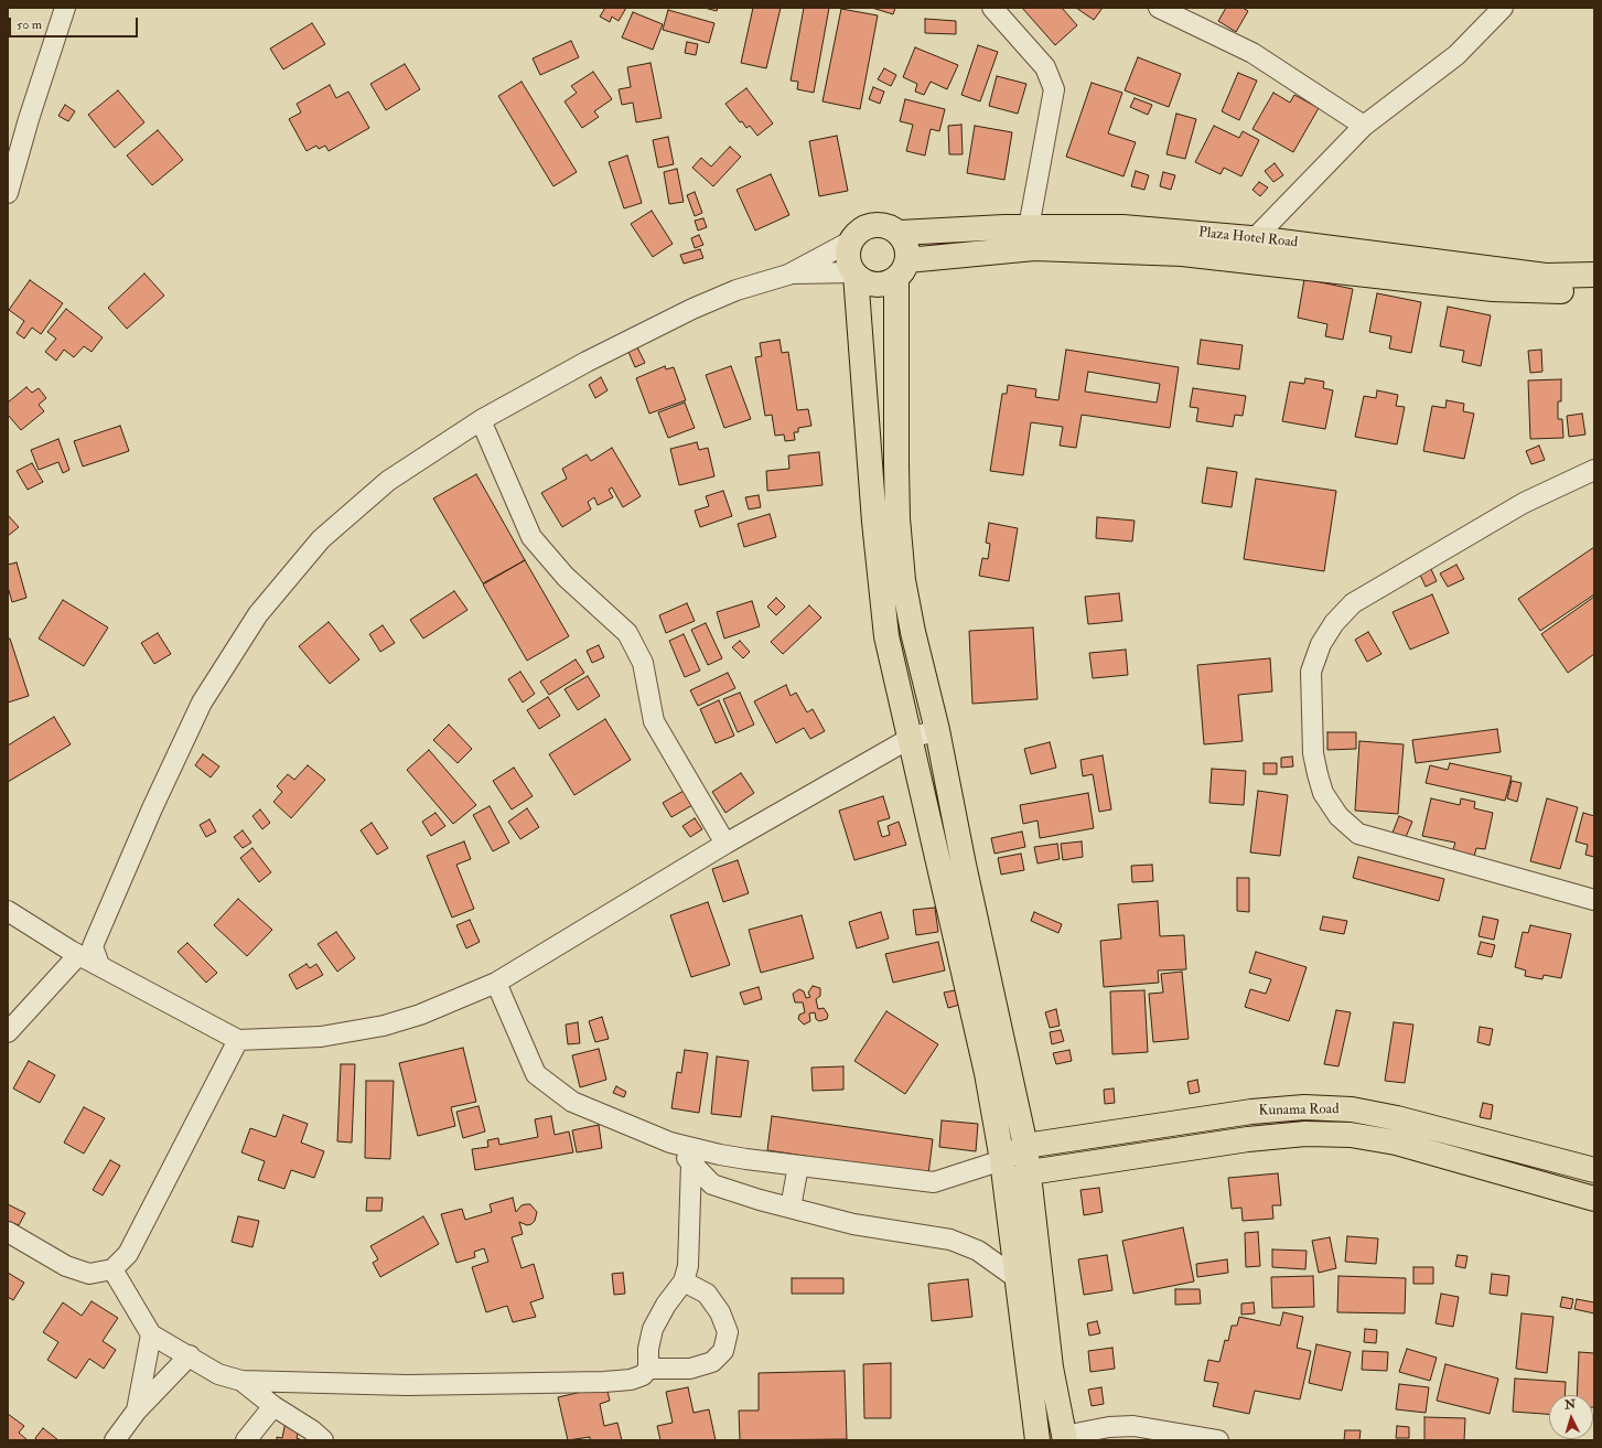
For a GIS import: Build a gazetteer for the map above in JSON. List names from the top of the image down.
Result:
{
  "streets": {
    "main road": ["Plaza Hotel Road", "Kunama Road"]
  },
  "scale_bar": "50 m",
  "north": "top"
}
